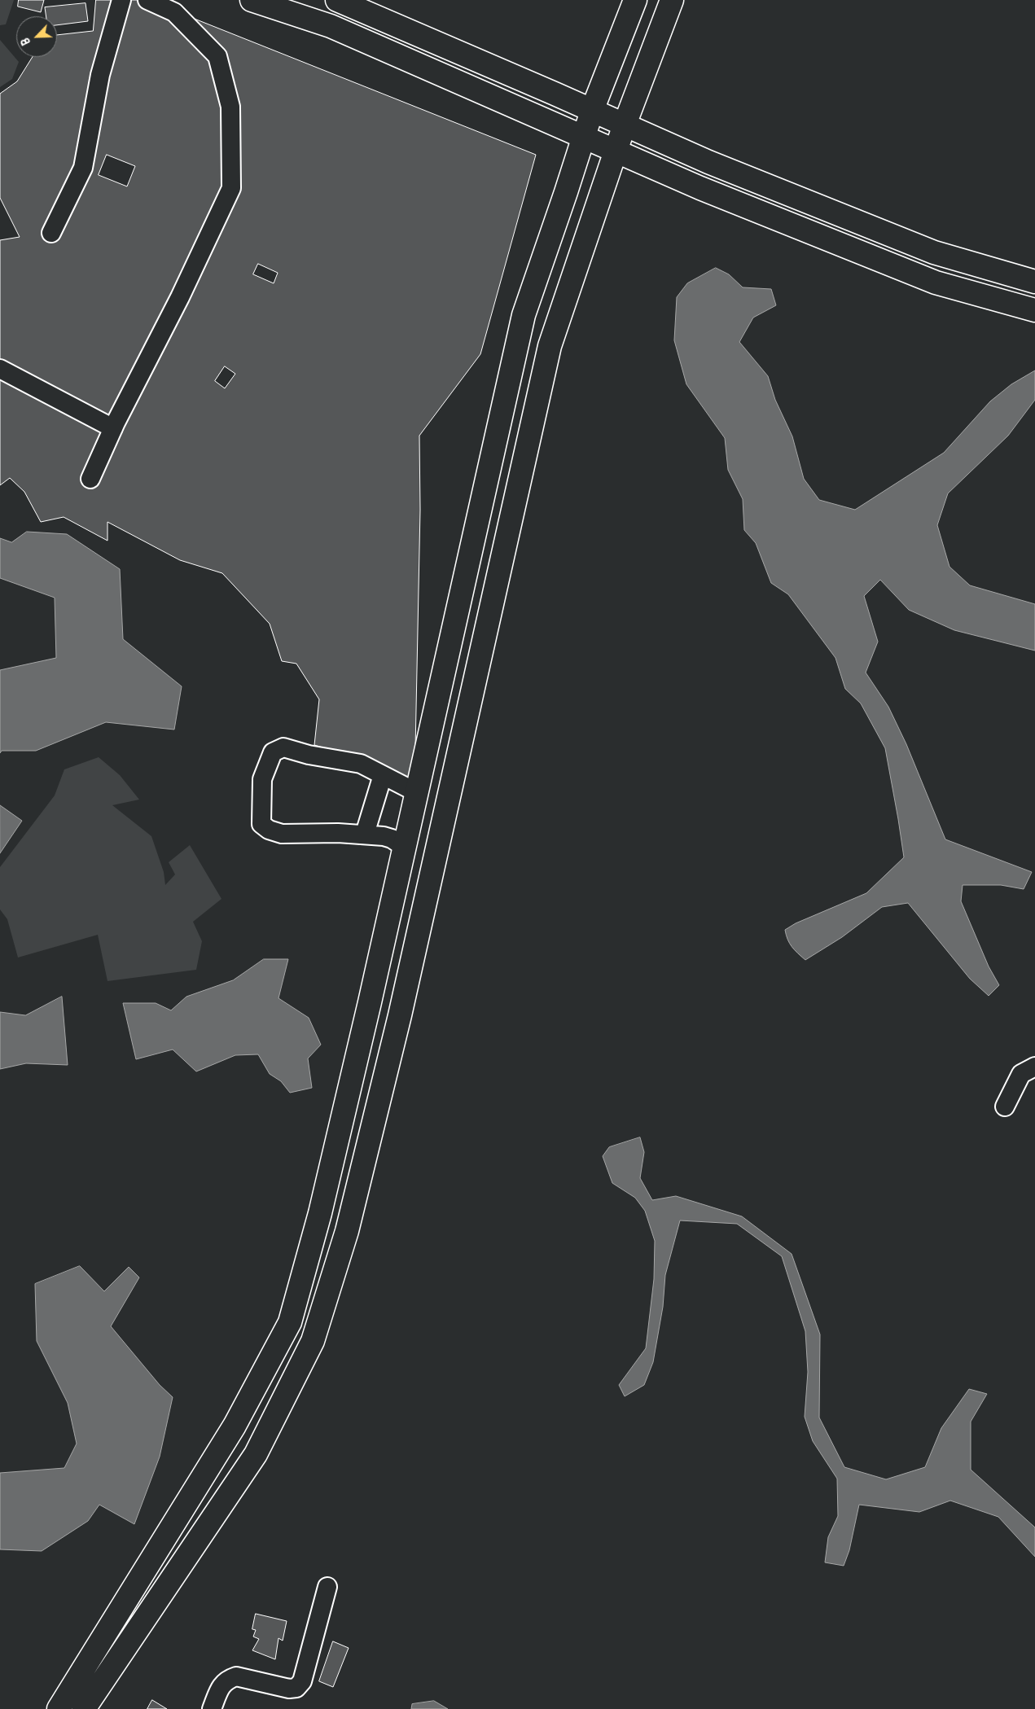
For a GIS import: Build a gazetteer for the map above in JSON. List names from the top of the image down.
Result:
{
  "north": "bottom left"
}
